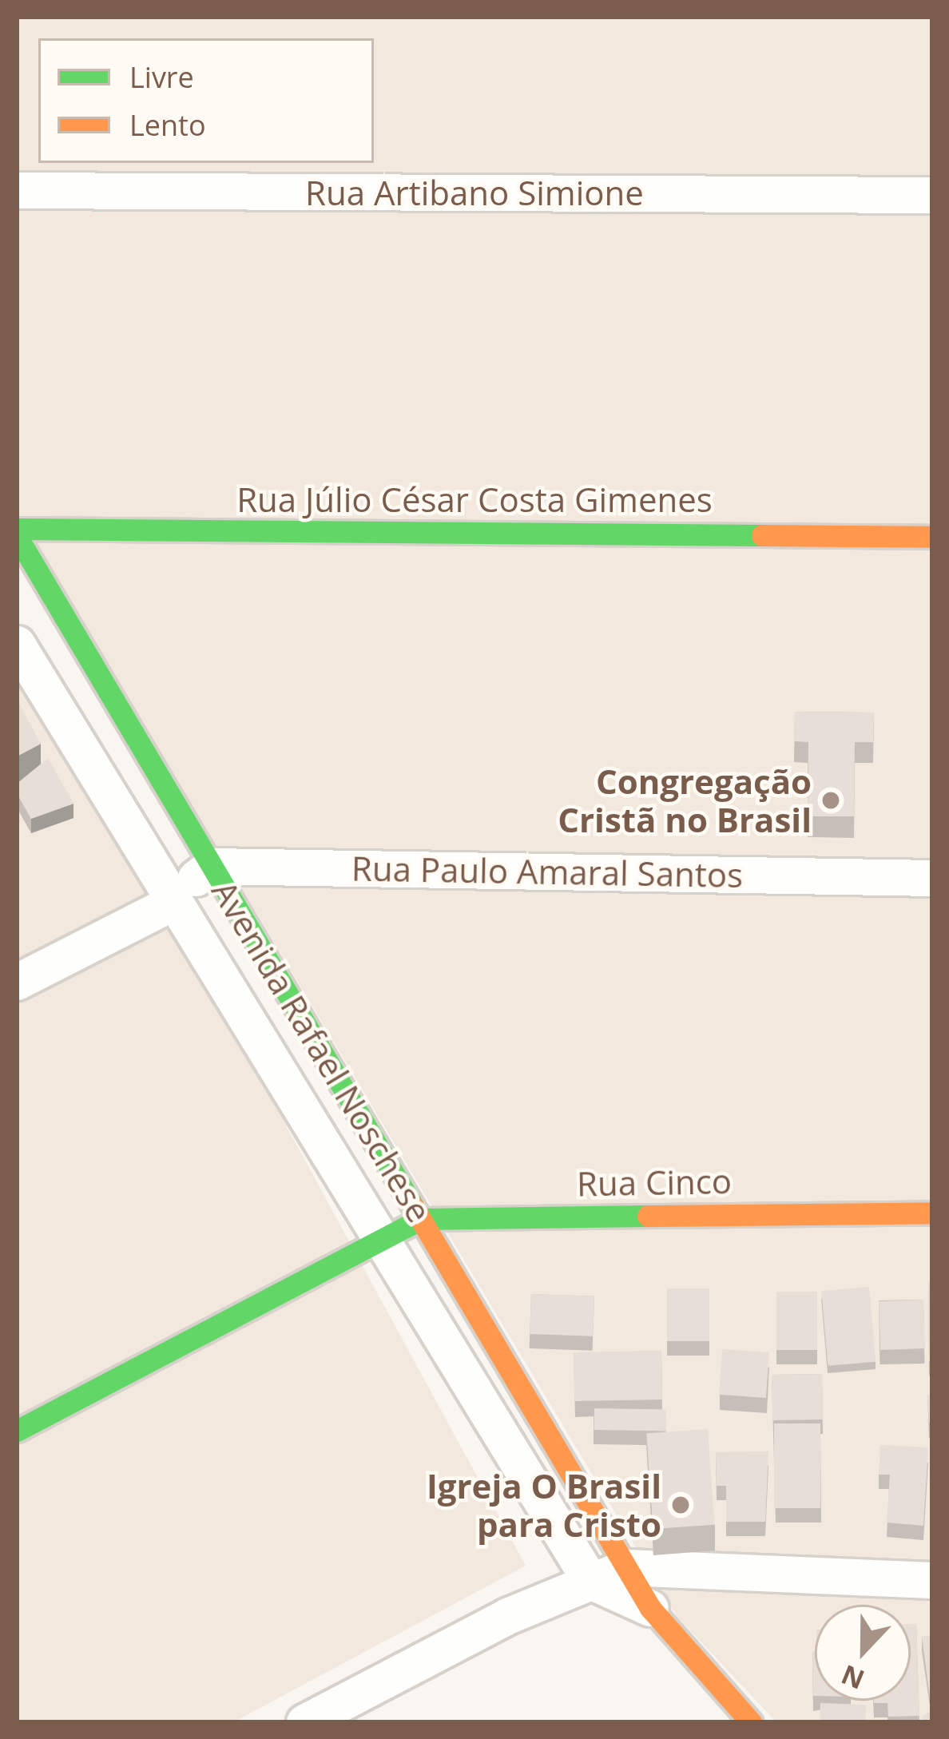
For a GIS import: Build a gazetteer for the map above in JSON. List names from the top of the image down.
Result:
{
  "streets": {
    "street": [
      "Rua Artibano Simione",
      "Rua Júlio César Costa Gimenes",
      "Rua Paulo Amaral Santos",
      "Avenida Rafael Noschese",
      "Rua Cinco"
    ]
  },
  "crossings": [
    ["Rua Paulo Amaral Santos", "Avenida Rafael Noschese"],
    ["Avenida Rafael Noschese", "Rua Cinco"]
  ],
  "places": ["Congregação Cristã no Brasil", "Igreja O Brasil para Cristo"],
  "legend": ["Livre", "Lento"],
  "north": "bottom"
}
